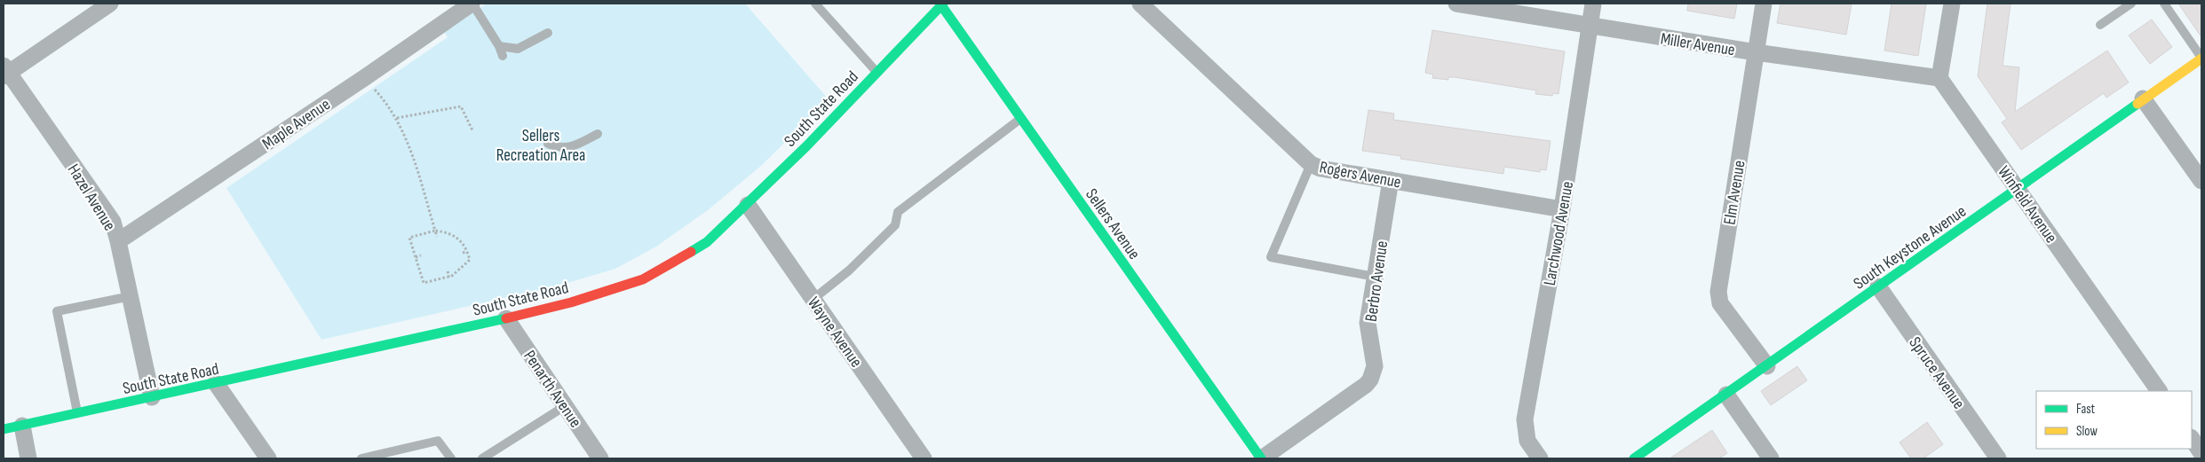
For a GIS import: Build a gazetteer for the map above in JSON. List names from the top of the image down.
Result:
{
  "streets": {
    "street": [
      "Miller Avenue",
      "South State Road",
      "Maple Avenue",
      "Rogers Avenue",
      "Elm Avenue",
      "Hazel Avenue",
      "Winfield Avenue",
      "Sellers Avenue",
      "Larchwood Avenue",
      "South Keystone Avenue",
      "Berbro Avenue",
      "Wayne Avenue",
      "Spruce Avenue",
      "Penarth Avenue"
    ]
  },
  "crossings": [
    ["Miller Avenue", "Elm Avenue"],
    ["Miller Avenue", "Winfield Avenue"],
    ["Miller Avenue", "Larchwood Avenue"],
    ["South State Road", "Hazel Avenue"],
    ["South State Road", "Sellers Avenue"],
    ["South State Road", "Wayne Avenue"],
    ["South State Road", "Penarth Avenue"],
    ["Maple Avenue", "Hazel Avenue"],
    ["Rogers Avenue", "Larchwood Avenue"],
    ["Rogers Avenue", "Berbro Avenue"],
    ["Elm Avenue", "South Keystone Avenue"],
    ["Winfield Avenue", "South Keystone Avenue"],
    ["Sellers Avenue", "Berbro Avenue"],
    ["South Keystone Avenue", "Spruce Avenue"]
  ],
  "parks": ["Sellers Recreation Area"],
  "legend": ["Fast", "Slow"]
}
